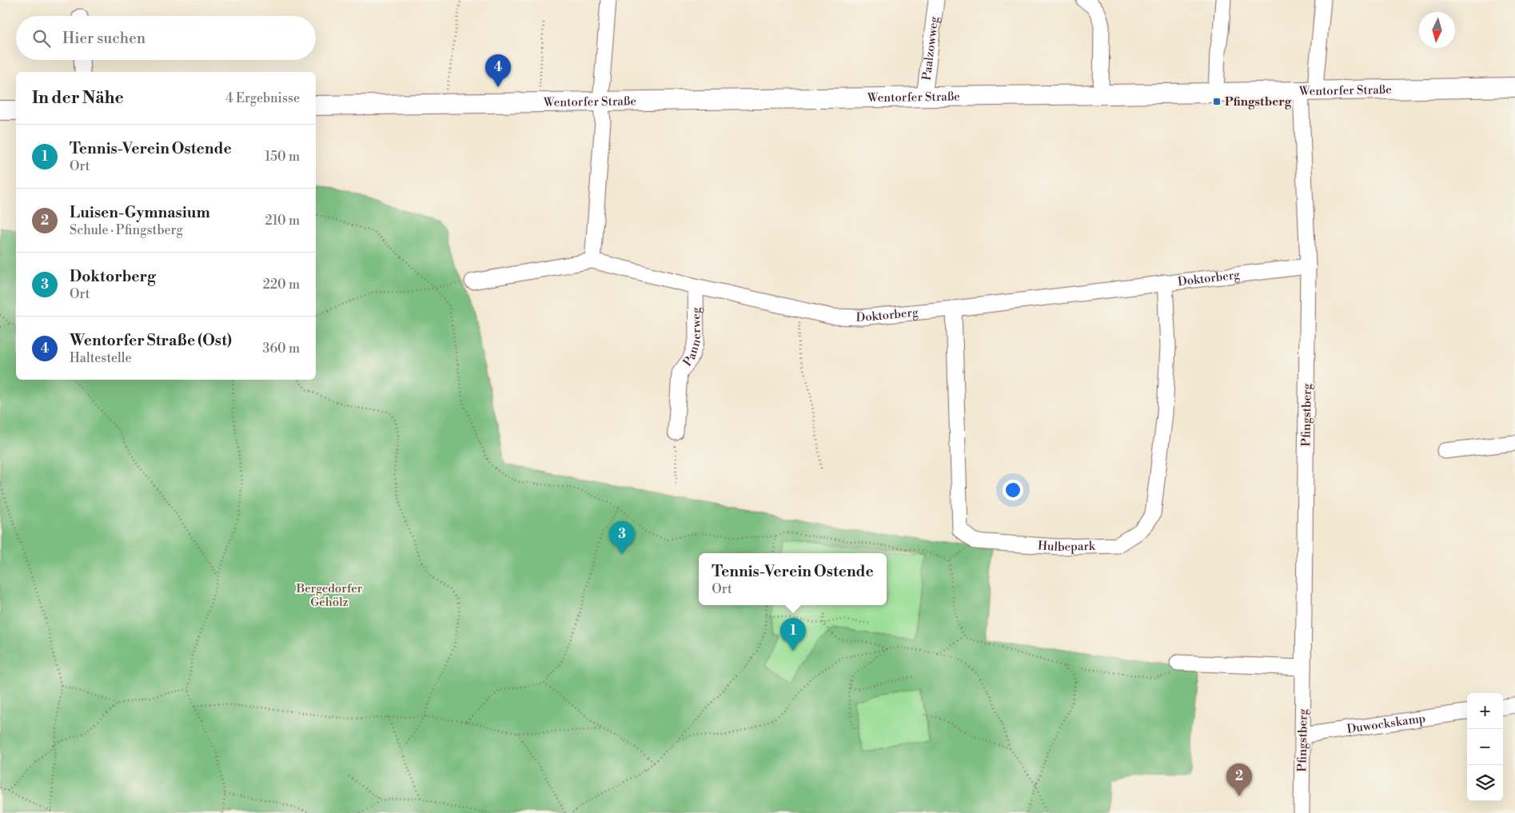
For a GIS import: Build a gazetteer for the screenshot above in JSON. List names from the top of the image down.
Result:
{
  "streets": {
    "main road": ["Wentorfer Straße"],
    "street": [
      "Paalzowweg",
      "Doktorberg",
      "Pannerweg",
      "Pfingstberg",
      "Hulbepark",
      "Duwockskamp"
    ]
  },
  "crossings": [
    ["Paalzowweg", "Wentorfer Straße"],
    ["Wentorfer Straße", "Pfingstberg"],
    ["Doktorberg", "Pannerweg"],
    ["Doktorberg", "Pfingstberg"],
    ["Doktorberg", "Hulbepark"],
    ["Pfingstberg", "Duwockskamp"]
  ],
  "parks": ["Bergedorfer Gehölz"],
  "places": {
    "transit": ["Pfingstberg"]
  },
  "north": "bottom",
  "page": {
    "search": "Hier suchen",
    "pins": [
      "4",
      "3",
      "1",
      "2"
    ],
    "heading": ["In der Nähe", "4 Ergebnisse"],
    "list": [
      {
        "mark": "1",
        "name": "Tennis-Verein Ostende",
        "note": "Ort",
        "value": "150 m"
      },
      {
        "mark": "2",
        "name": "Luisen-Gymnasium",
        "note": "Schule · Pfingstberg",
        "value": "210 m"
      },
      {
        "mark": "3",
        "name": "Doktorberg",
        "note": "Ort",
        "value": "220 m"
      },
      {
        "mark": "4",
        "name": "Wentorfer Straße (Ost)",
        "note": "Haltestelle",
        "value": "360 m"
      }
    ],
    "popup": ["Tennis-Verein Ostende", "Ort"],
    "map_buttons": ["+", "−"]
  }
}
